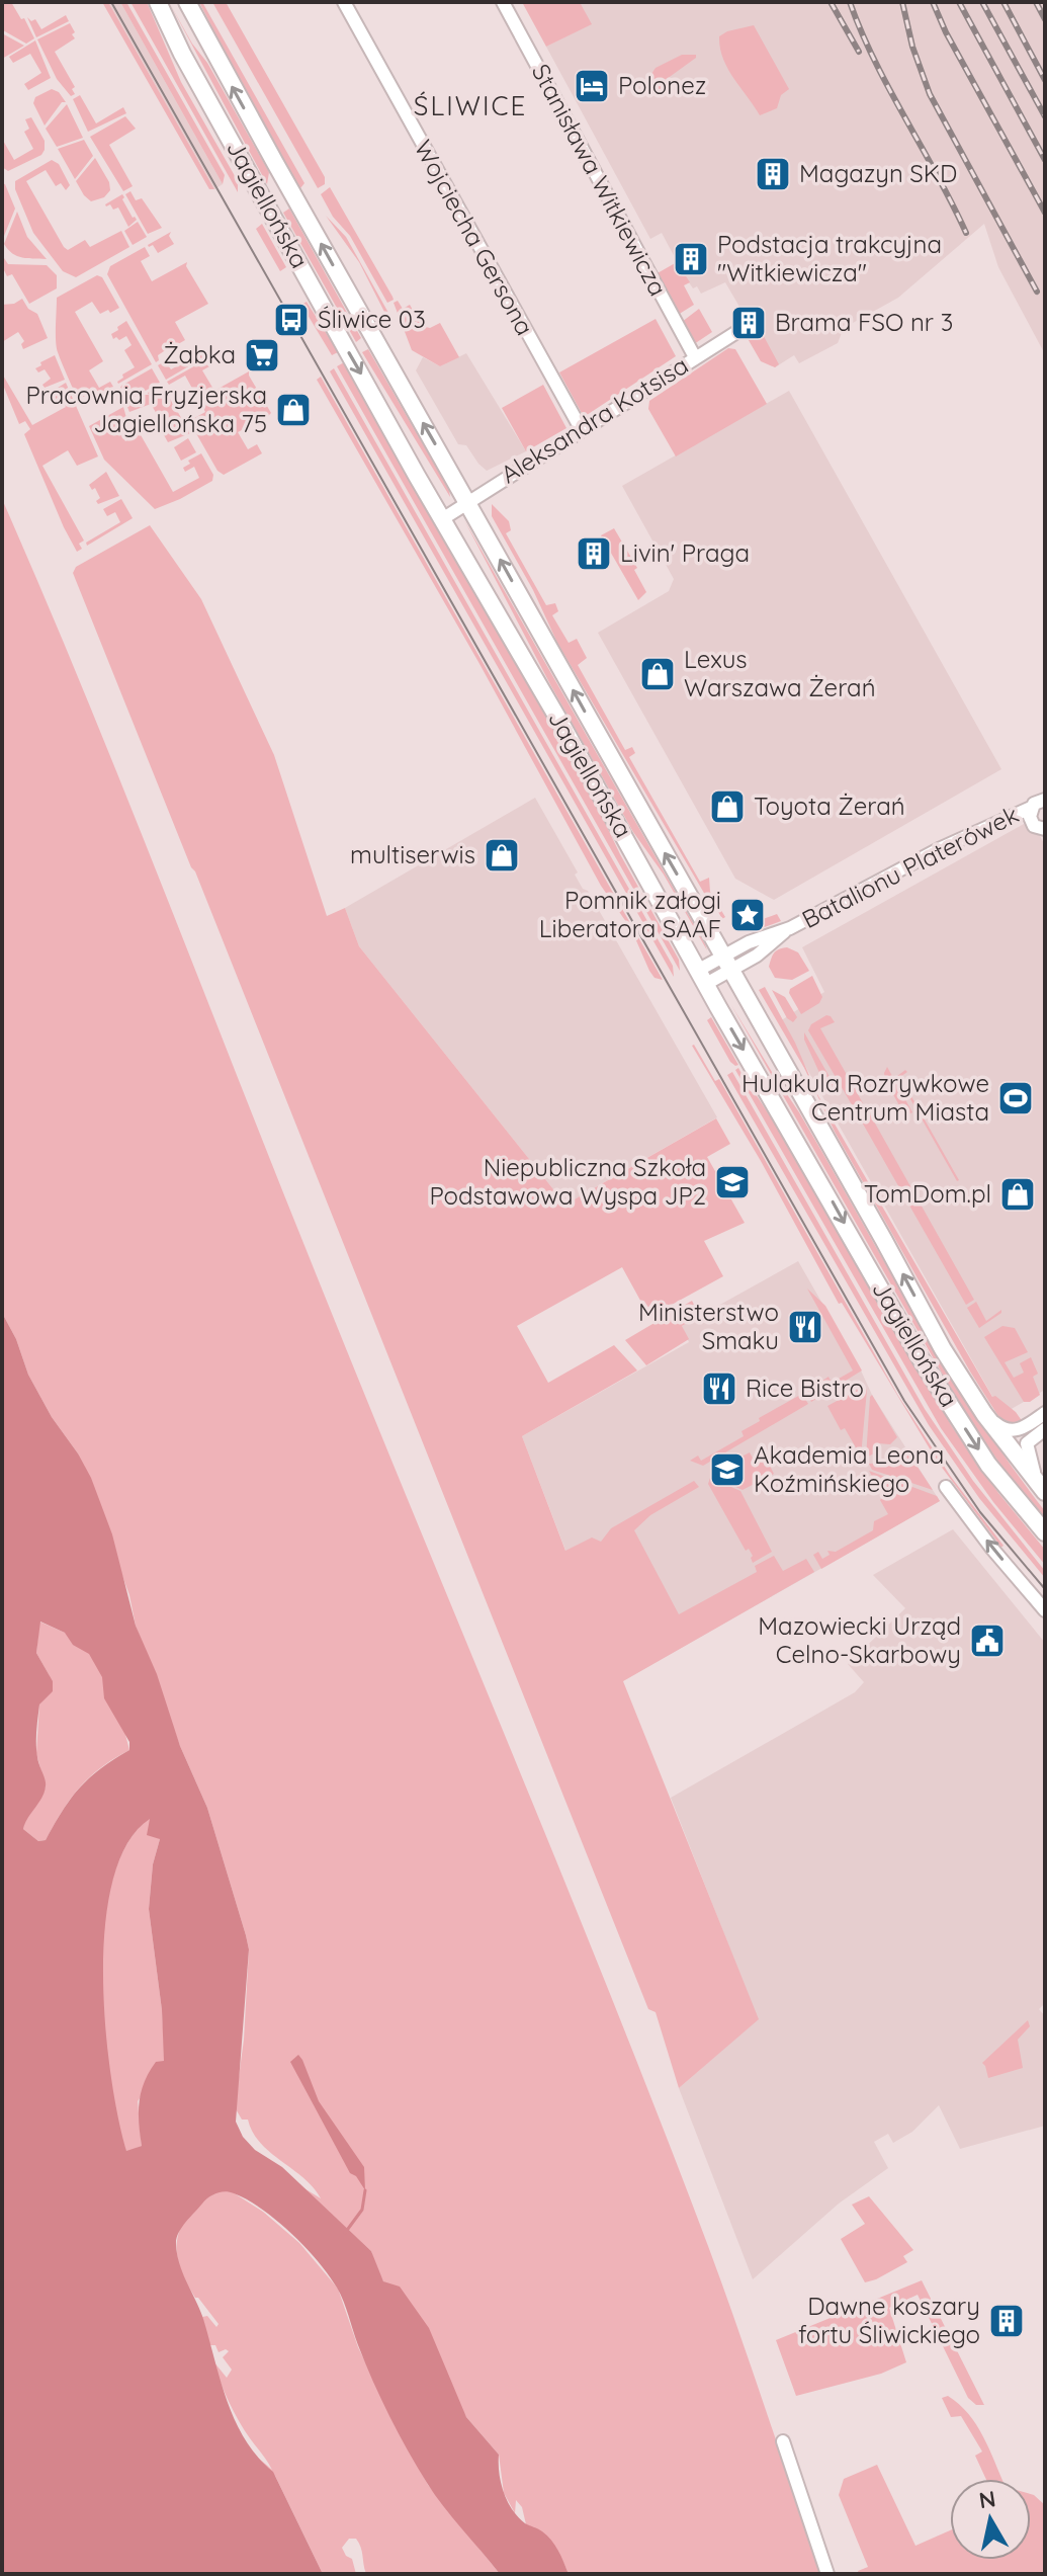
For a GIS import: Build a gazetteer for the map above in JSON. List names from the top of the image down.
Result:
{
  "streets": {
    "main road": ["Jagiellońska"],
    "street": [
      "Stanisława Witkiewicza",
      "Wojciecha Gersona",
      "Aleksandra Kotsisa",
      "Batalionu Platerówek"
    ]
  },
  "crossings": [
    ["Stanisława Witkiewicza", "Aleksandra Kotsisa"],
    ["Jagiellońska", "Aleksandra Kotsisa"],
    ["Jagiellońska", "Batalionu Platerówek"],
    ["Wojciecha Gersona", "Aleksandra Kotsisa"]
  ],
  "districts": ["ŚLIWICE"],
  "places": {
    "hotel": ["Polonez"],
    "building": [
      "Magazyn SKD",
      "Podstacja trakcyjna \"Witkiewicza\"",
      "Brama FSO nr 3",
      "Livin' Praga",
      "Dawne koszary fortu Śliwickiego"
    ],
    "bus stop": ["Śliwice 03"],
    "supermarket": ["Żabka"],
    "shop": [
      "Pracownia Fryzjerska Jagiellońska 75",
      "Lexus Warszawa Żerań",
      "Toyota Żerań",
      "multiserwis",
      "TomDom.pl"
    ],
    "place": ["Pomnik załogi Liberatora SAAF"],
    "sports": ["Hulakula Rozrywkowe Centrum Miasta"],
    "school or university": ["Niepubliczna Szkoła Podstawowa Wyspa JP2", "Akademia Leona Koźmińskiego"],
    "restaurant": ["Ministerstwo Smaku", "Rice Bistro"],
    "public building": ["Mazowiecki Urząd Celno-Skarbowy"]
  },
  "north": "top"
}
